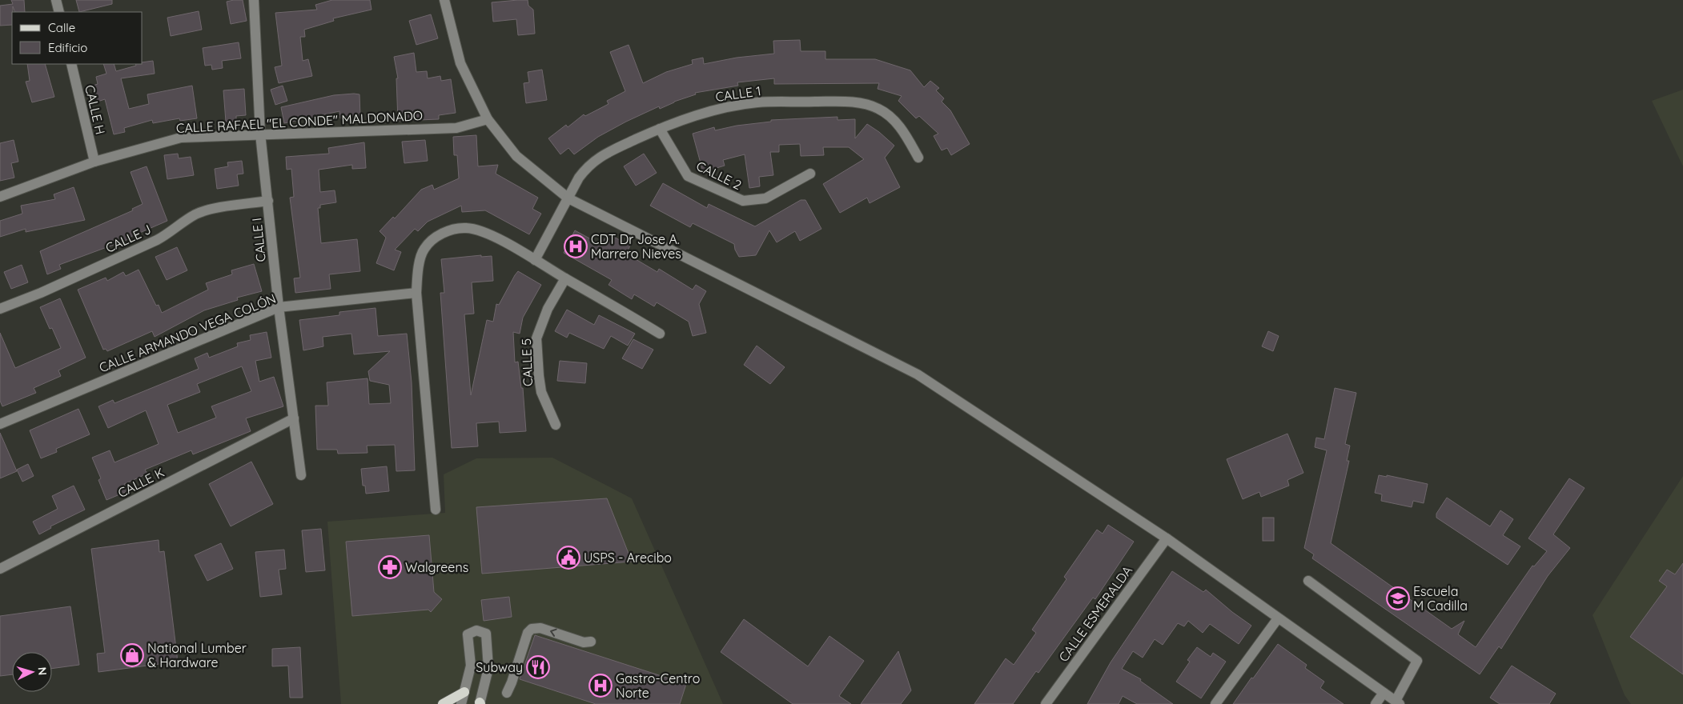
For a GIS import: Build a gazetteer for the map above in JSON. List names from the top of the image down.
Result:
{
  "streets": {
    "street": [
      "CALLE 1",
      "CALLE H",
      "CALLE RAFAEL \"EL CONDE\" MALDONADO",
      "CALLE 2",
      "CALLE J",
      "CALLE I",
      "CALLE ARMANDO VEGA COLÓN",
      "CALLE 5",
      "CALLE K",
      "CALLE ESMERALDA"
    ]
  },
  "crossings": [
    ["CALLE 1", "CALLE 2"],
    ["CALLE H", "CALLE RAFAEL \"EL CONDE\" MALDONADO"],
    ["CALLE RAFAEL \"EL CONDE\" MALDONADO", "CALLE I"],
    ["CALLE J", "CALLE I"],
    ["CALLE I", "CALLE ARMANDO VEGA COLÓN"],
    ["CALLE I", "CALLE K"]
  ],
  "places": {
    "hospital": ["CDT Dr Jose A. Marrero Nieves", "Gastro-Centro Norte"],
    "public building": ["USPS - Arecibo"],
    "pharmacy": ["Walgreens"],
    "school or university": ["Escuela M Cadilla"],
    "shop": ["National Lumber & Hardware"],
    "restaurant": ["Subway"]
  },
  "legend": ["Calle", "Edificio"],
  "north": "right"
}
